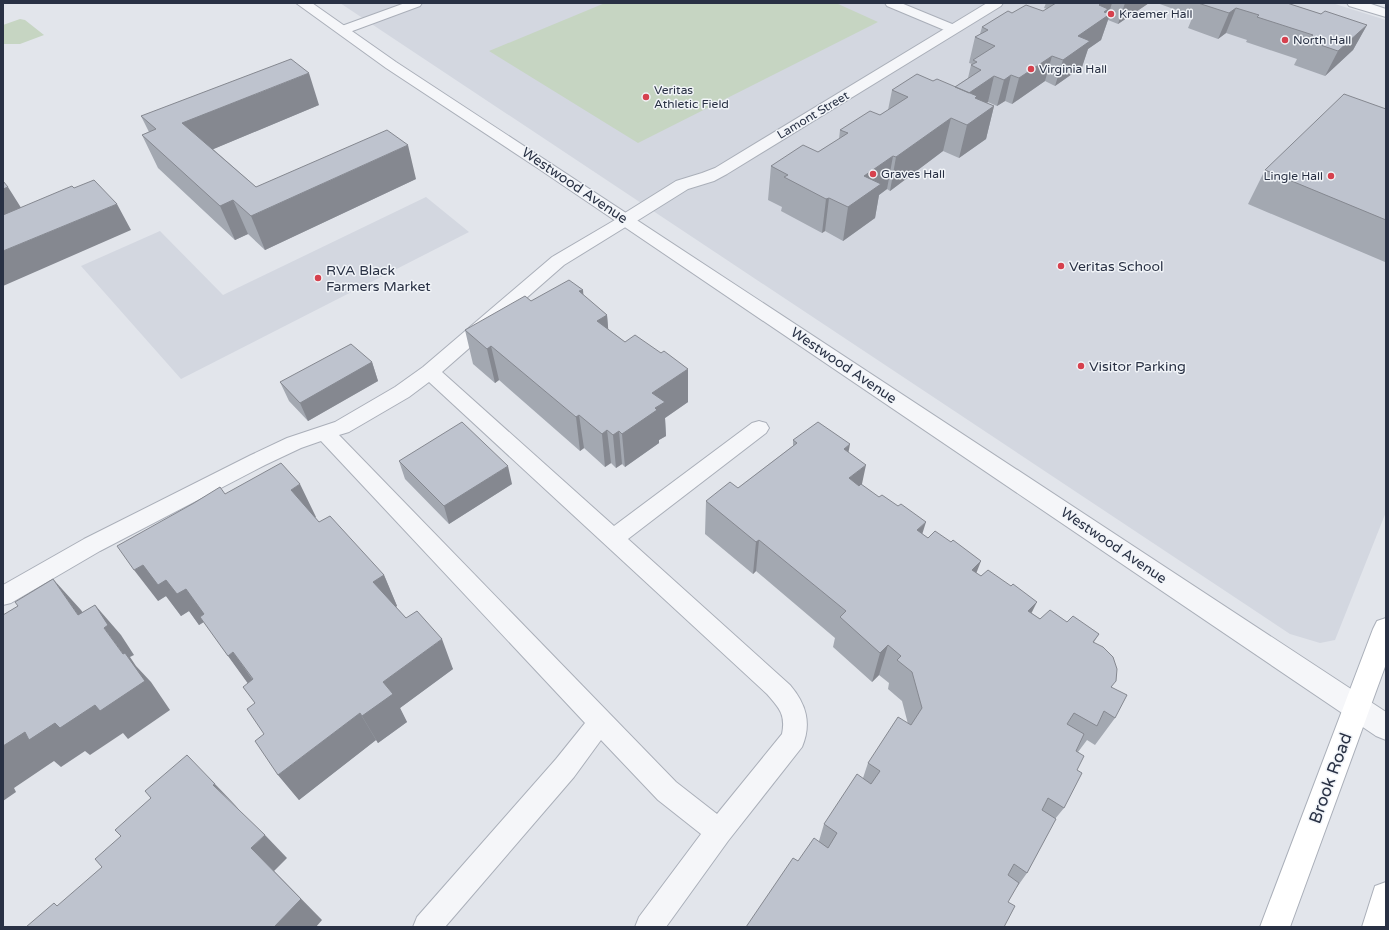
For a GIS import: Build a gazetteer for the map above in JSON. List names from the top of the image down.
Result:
{
  "streets": {
    "main road": ["Brook Road"],
    "street": ["Lamont Street", "Westwood Avenue"]
  },
  "crossings": [
    ["Lamont Street", "Westwood Avenue"],
    ["Westwood Avenue", "Brook Road"]
  ],
  "places": [
    "Kraemer Hall",
    "North Hall",
    "Virginia Hall",
    "Veritas Athletic Field",
    "Graves Hall",
    "Lingle Hall",
    "Veritas School",
    "RVA Black Farmers Market",
    "Visitor Parking"
  ]
}
